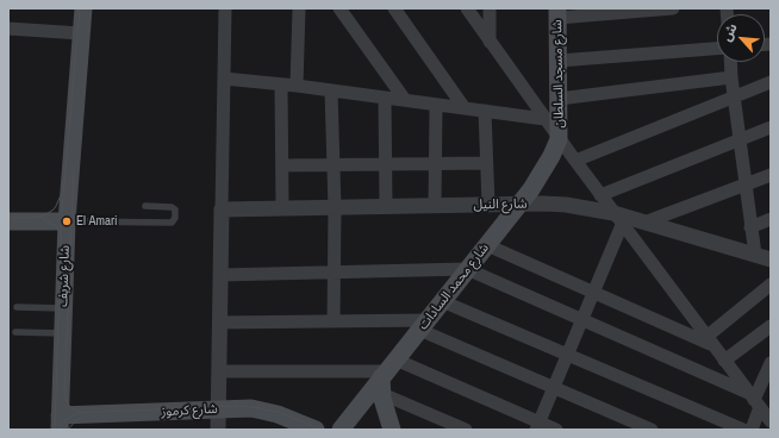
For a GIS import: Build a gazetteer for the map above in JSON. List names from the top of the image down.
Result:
{
  "streets": {
    "main road": [
      "شارع مسجد السلطان",
      "شارع شريف",
      "شارع محمد السادات",
      "شارع كرموز"
    ],
    "street": ["شارع النيل"]
  },
  "crossings": [
    ["شارع مسجد السلطان", "شارع محمد السادات"],
    ["شارع النيل", "شارع محمد السادات"],
    ["شارع شريف", "شارع كرموز"]
  ],
  "places": ["El Amari"],
  "north": "top left"
}
